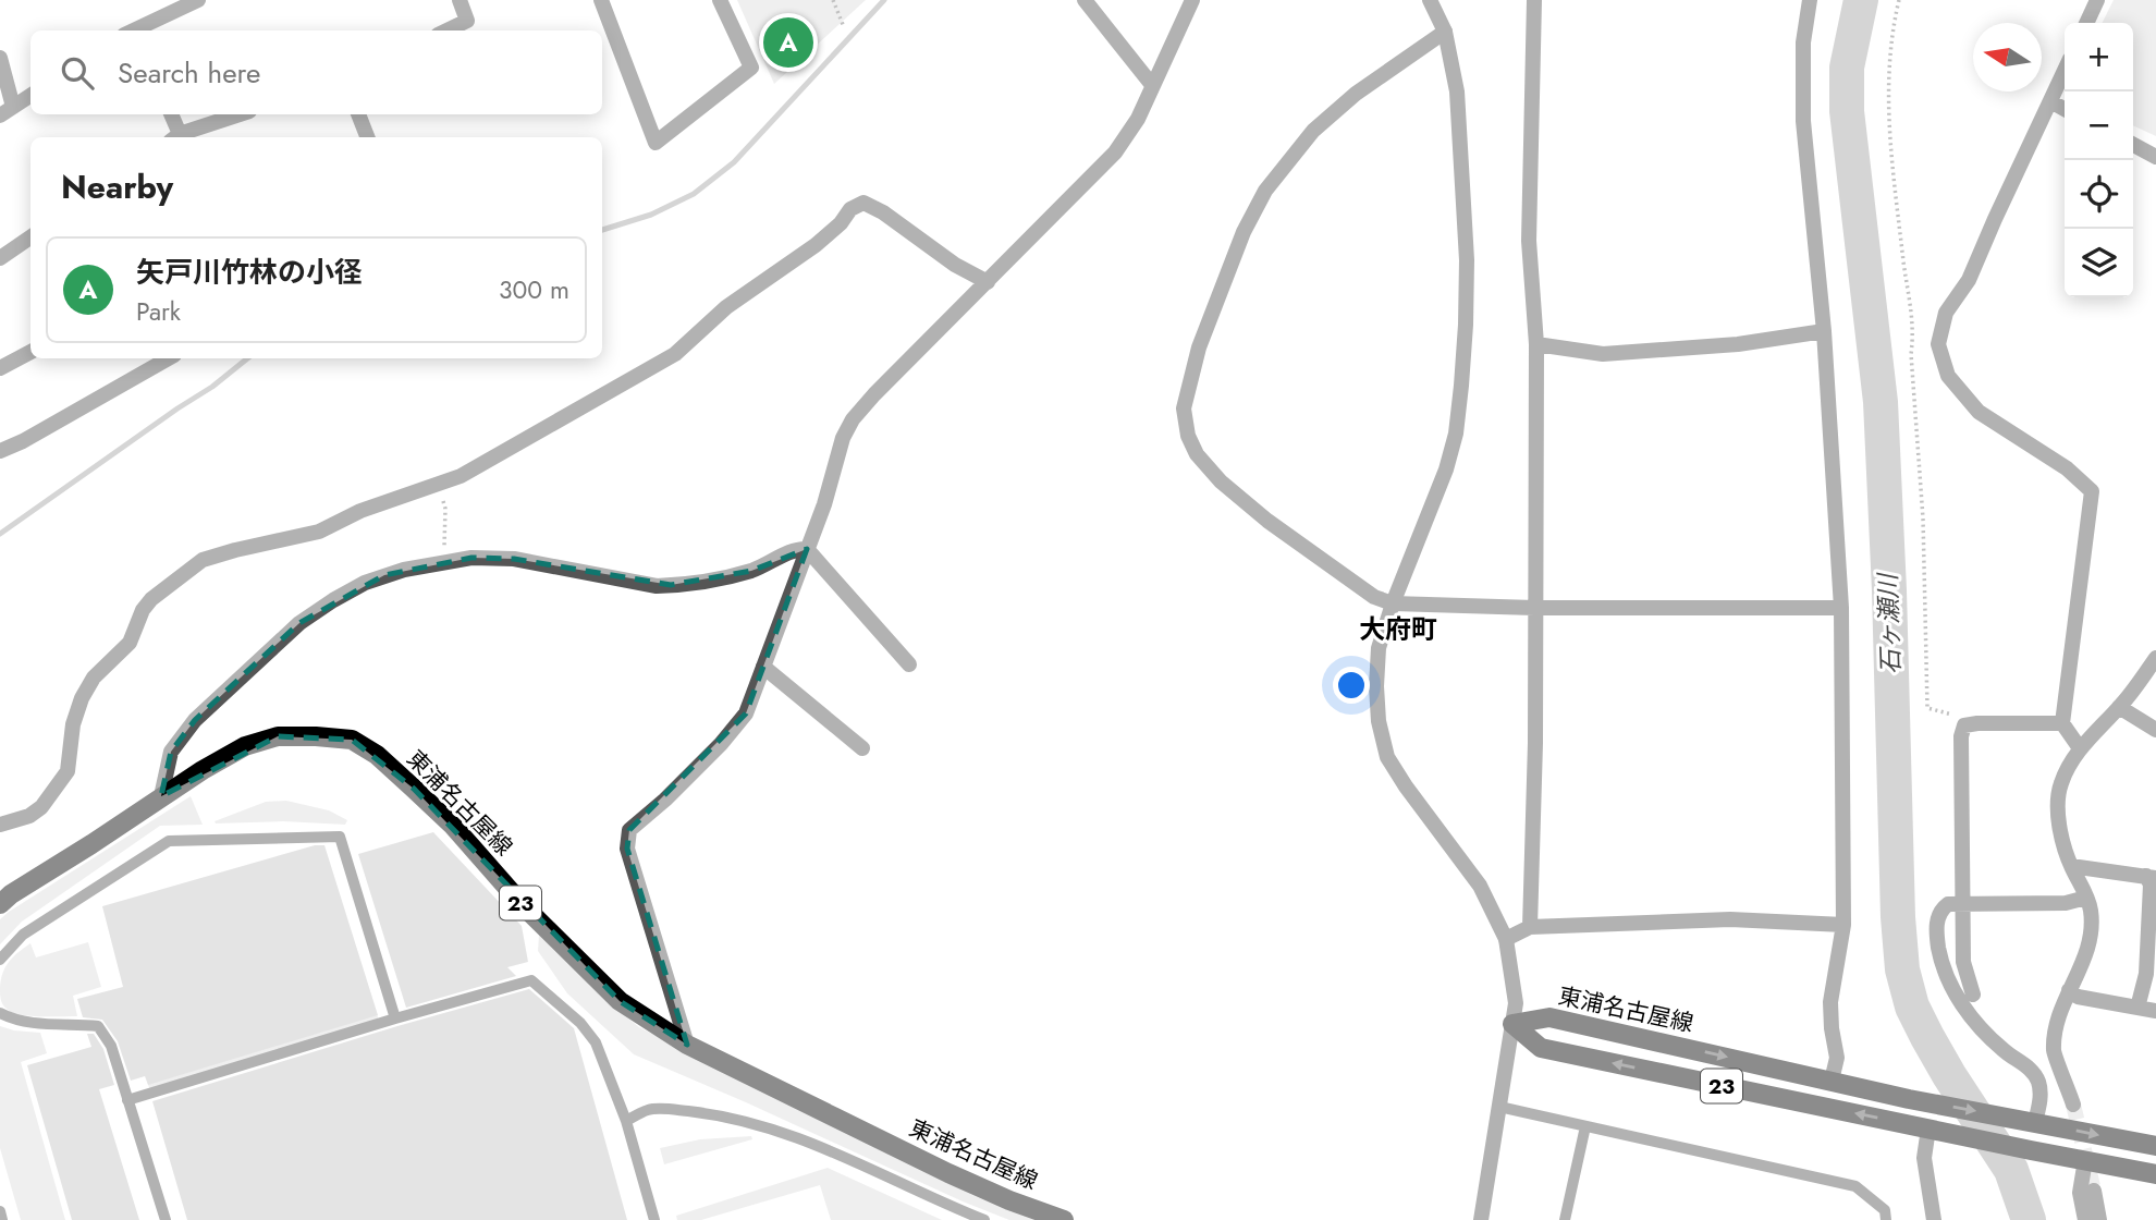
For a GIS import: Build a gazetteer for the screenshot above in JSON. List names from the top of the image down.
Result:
{
  "streets": {
    "main road": ["東浦名古屋線", "23"]
  },
  "crossings": [
    ["東浦名古屋線", "23"]
  ],
  "districts": ["大府町"],
  "water": ["石ヶ瀬川"],
  "north": "left",
  "page": {
    "pins": "A",
    "map_buttons": ["+", "−"],
    "search": "Search here",
    "heading": "Nearby",
    "list": [
      {
        "mark": "A",
        "name": "矢戸川竹林の小径",
        "note": "Park",
        "value": "300 m"
      }
    ]
  }
}
